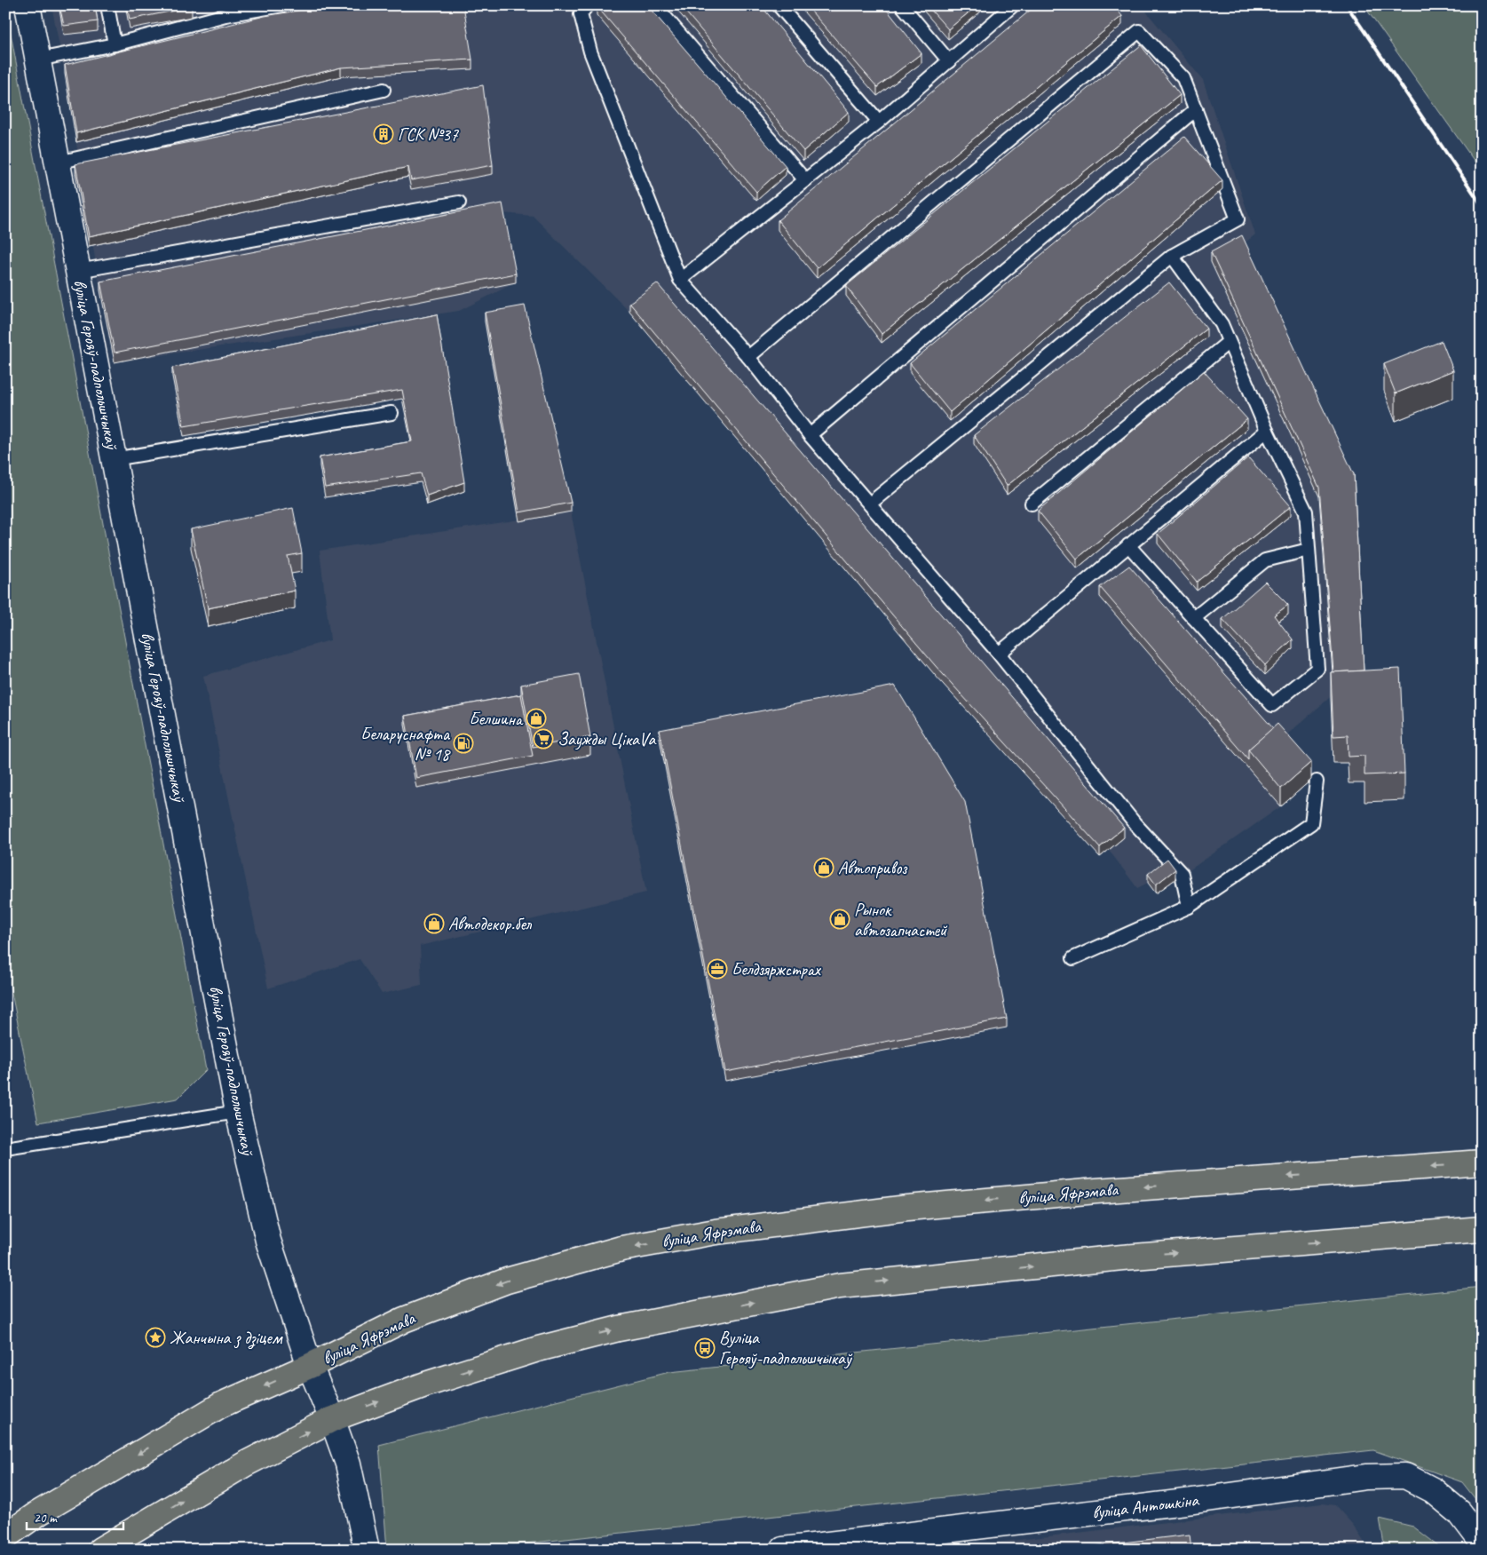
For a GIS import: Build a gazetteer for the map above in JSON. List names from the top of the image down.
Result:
{
  "streets": {
    "main road": ["вуліца Яфрэмава"],
    "street": ["вуліца Герояў-падпольшчыкаў", "вуліца Антошкіна"]
  },
  "crossings": [
    ["вуліца Герояў-падпольшчыкаў", "вуліца Яфрэмава"]
  ],
  "places": {
    "building": ["ГСК №37"],
    "shop": [
      "Белшина",
      "Автопривоз",
      "Рынок автозапчастей",
      "Автодекор.бел"
    ],
    "supermarket": ["Заужды ЦікаVа"],
    "fuel station": ["Беларуснафта № 18"],
    "office": ["Белдзяржстрах"],
    "place": ["Жанчына з дзіцем"],
    "bus stop": ["Вуліца Герояў-падпольшчыкаў"]
  },
  "scale_bar": "20 m"
}
